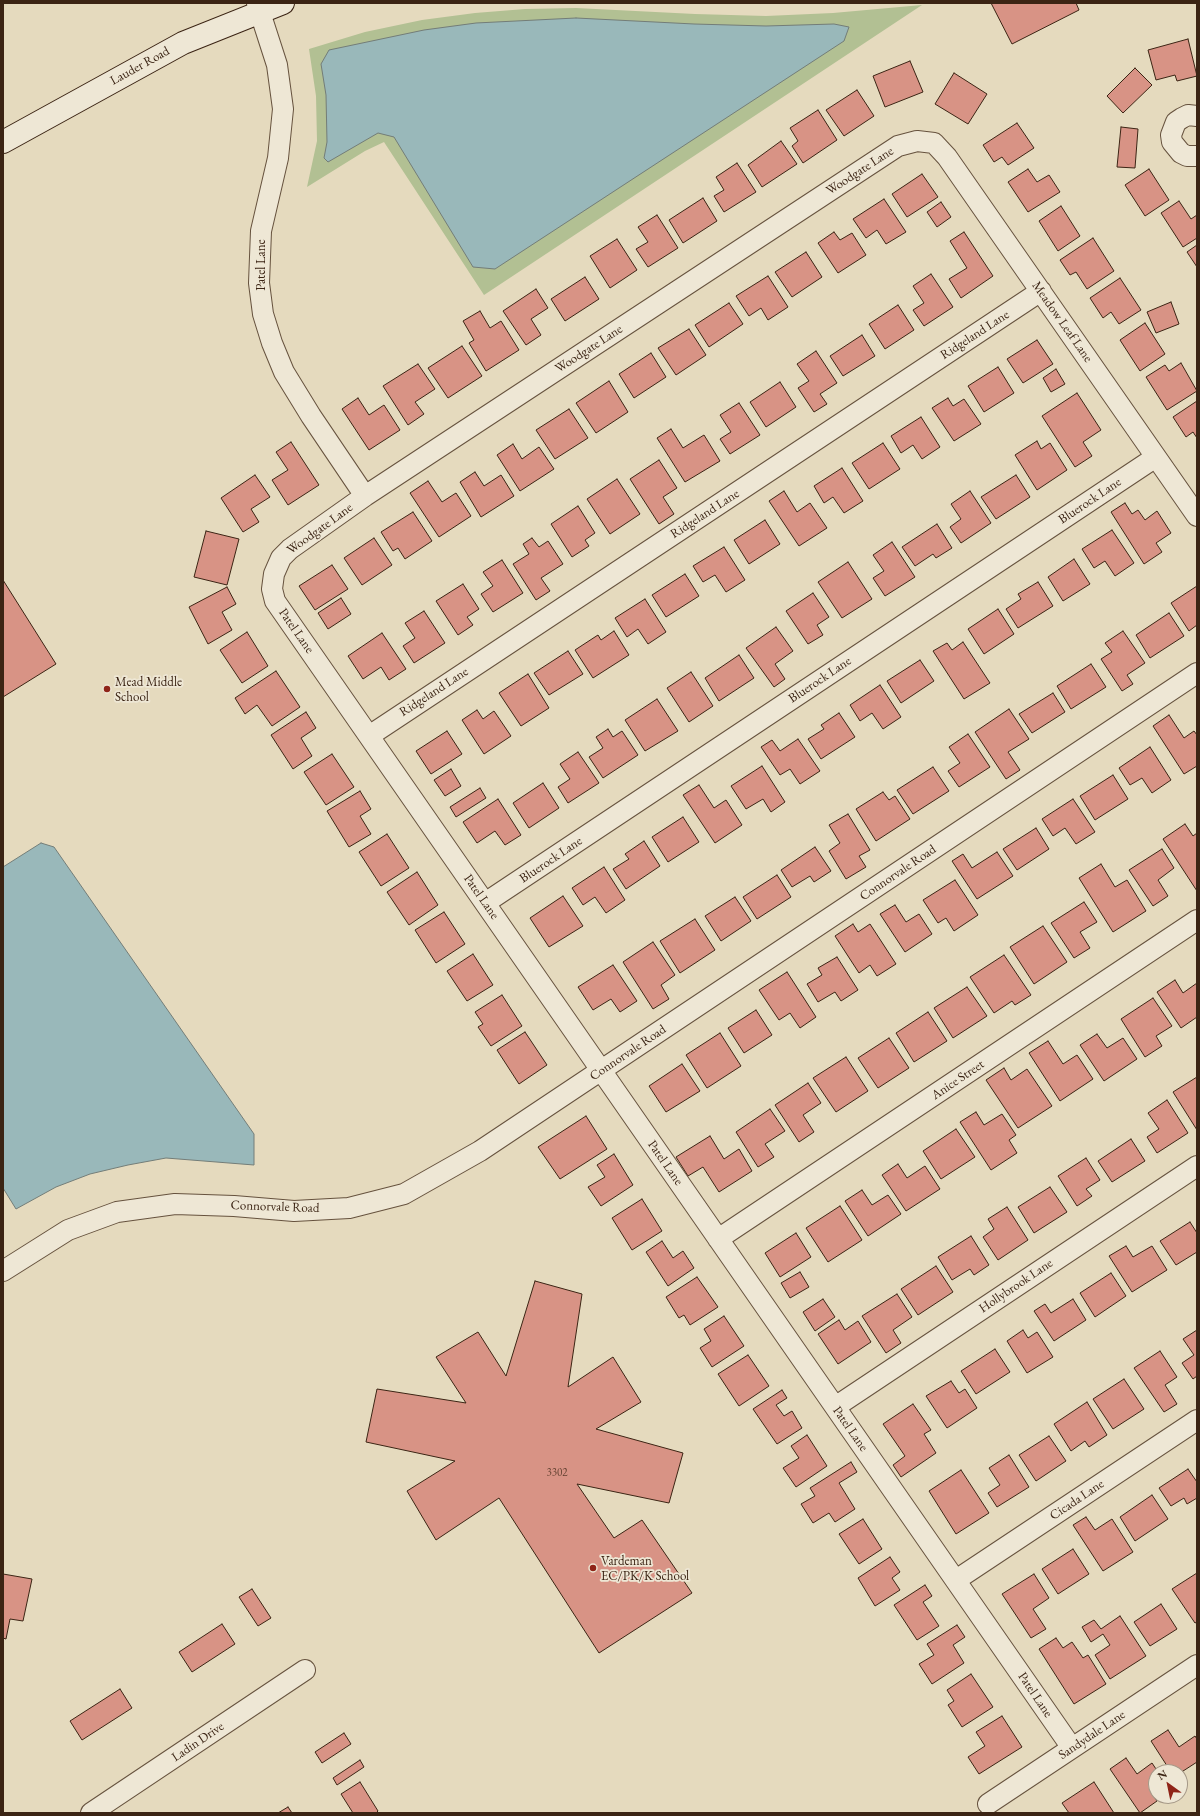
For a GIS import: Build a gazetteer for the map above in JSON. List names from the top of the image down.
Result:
{
  "streets": {
    "main road": ["Lauder Road"],
    "street": [
      "Woodgate Lane",
      "Patel Lane",
      "Meadow Leaf Lane",
      "Ridgeland Lane",
      "Bluerock Lane",
      "Connorvale Road",
      "Anice Street",
      "Hollybrook Lane",
      "Cicada Lane",
      "Sandydale Lane",
      "Ladin Drive"
    ]
  },
  "crossings": [
    ["Lauder Road", "Patel Lane"],
    ["Woodgate Lane", "Patel Lane"],
    ["Woodgate Lane", "Meadow Leaf Lane"],
    ["Patel Lane", "Ridgeland Lane"],
    ["Patel Lane", "Bluerock Lane"],
    ["Patel Lane", "Connorvale Road"],
    ["Patel Lane", "Anice Street"],
    ["Patel Lane", "Hollybrook Lane"],
    ["Patel Lane", "Cicada Lane"],
    ["Patel Lane", "Sandydale Lane"],
    ["Meadow Leaf Lane", "Ridgeland Lane"],
    ["Meadow Leaf Lane", "Bluerock Lane"]
  ],
  "places": ["Mead Middle School", "Vardeman EC/PK/K School"],
  "house_numbers": ["3302"],
  "north": "top left"
}
